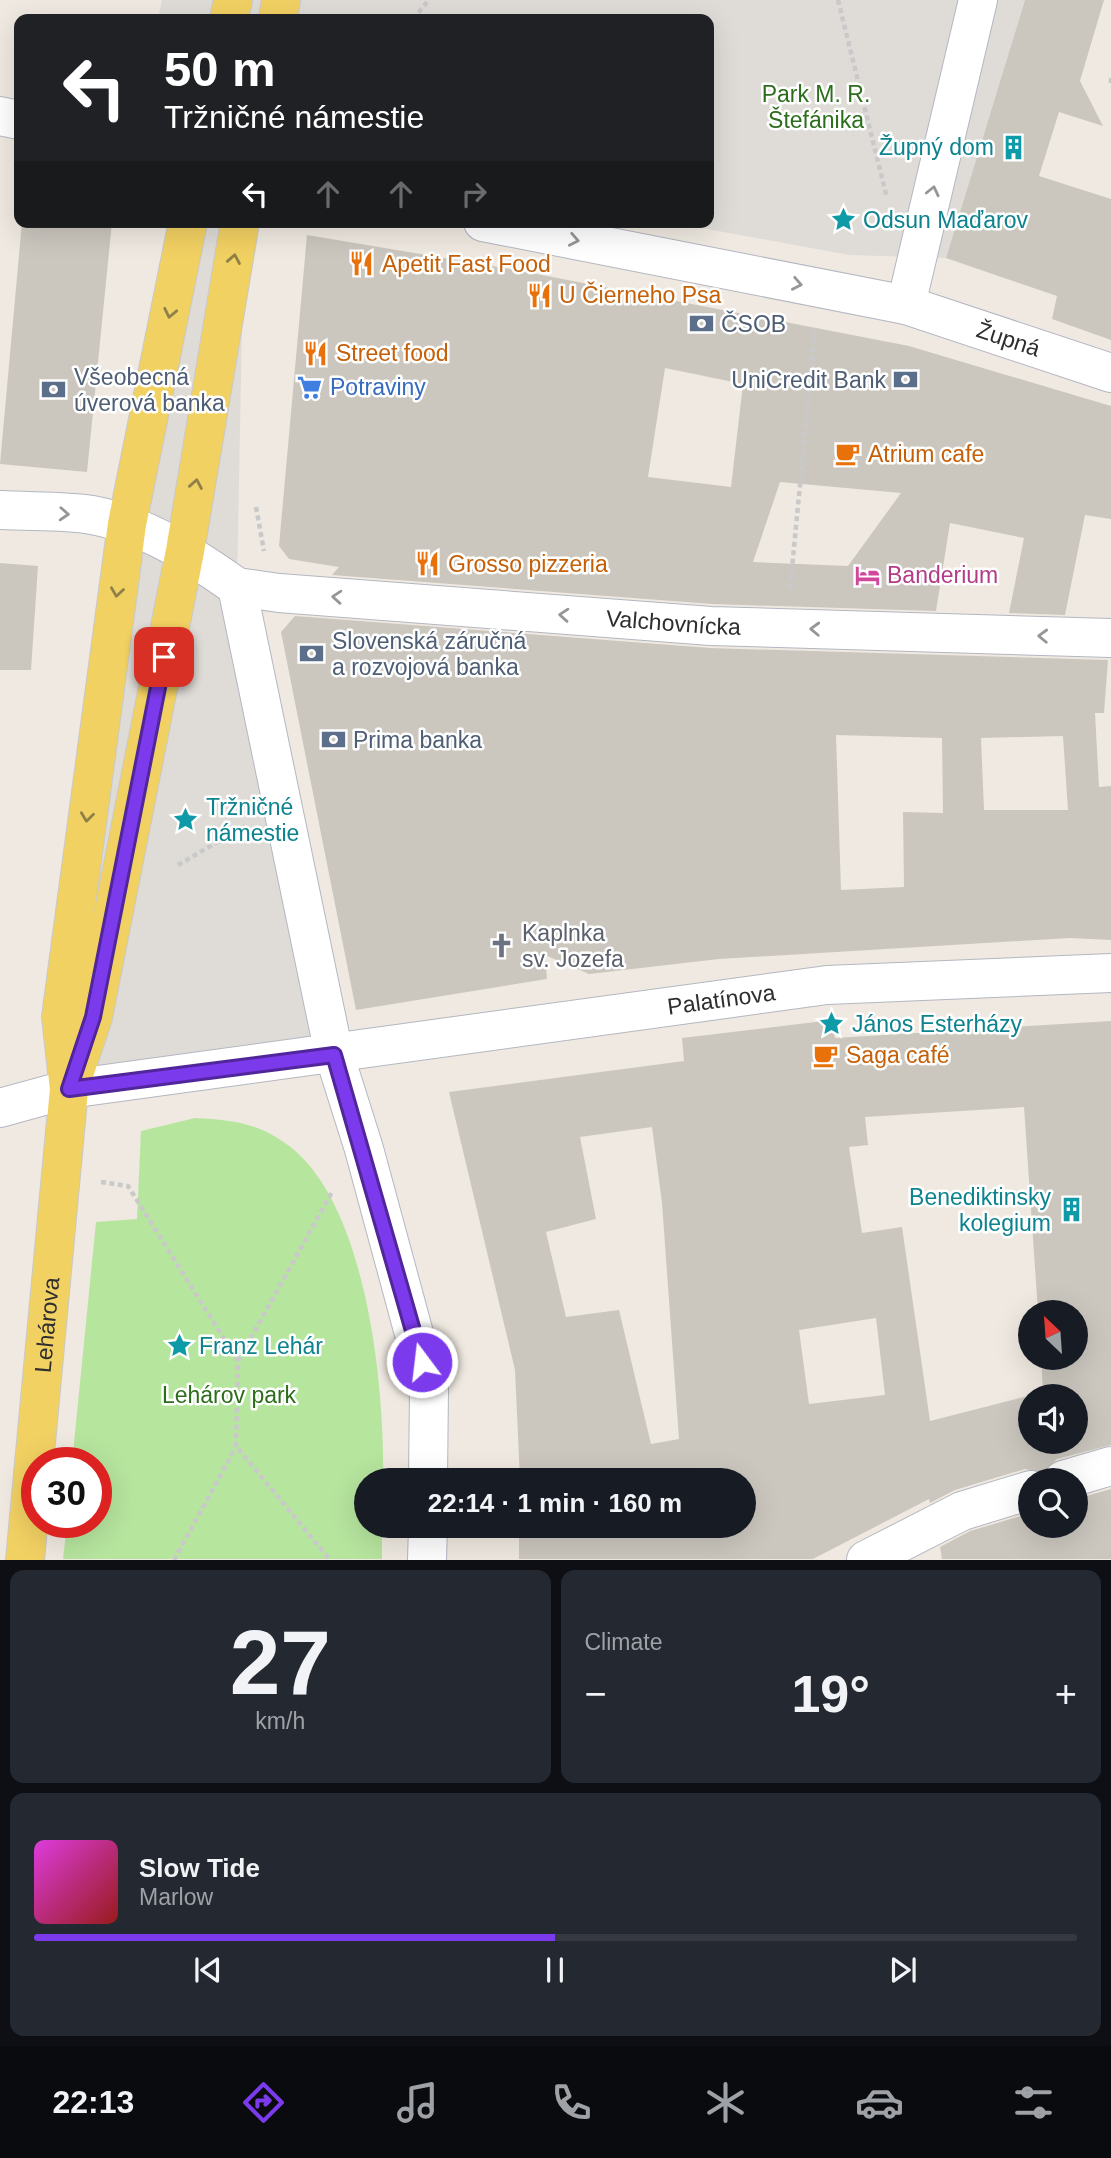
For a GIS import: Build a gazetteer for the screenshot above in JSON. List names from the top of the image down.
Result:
{
  "streets": {
    "main road": ["Lehárova"],
    "street": ["Župná", "Valchovnícka", "Palatínova"]
  },
  "one_way": ["Župná", "Valchovnícka"],
  "parks": ["Park M. R. Štefánika", "Lehárov park"],
  "places": {
    "building": ["Župný dom", "Benediktinsky kolegium"],
    "place": [
      "Odsun Maďarov",
      "Tržničné námestie",
      "János Esterházy",
      "Franz Lehár"
    ],
    "restaurant": [
      "Apetit Fast Food",
      "U Čierneho Psa",
      "Street food",
      "Grosso pizzeria"
    ],
    "bank": [
      "ČSOB",
      "UniCredit Bank",
      "Všeobecná úverová banka",
      "Slovenská záručná a rozvojová banka",
      "Prima banka"
    ],
    "supermarket": ["Potraviny"],
    "cafe": ["Atrium cafe", "Saga café"],
    "hotel": ["Banderium"],
    "church": ["Kaplnka sv. Jozefa"]
  },
  "north": "top left",
  "page": {
    "turn": ["50 m", "Tržničné námestie"],
    "limit": "30",
    "trip": "22:14 · 1 min · 160 m",
    "tile": [
      ["27", "km/h"],
      "Climate"
    ],
    "heat": ["−", "19°", "+"],
    "song": ["Slow Tide", "Marlow"],
    "tabs": "22:13"
  }
}
